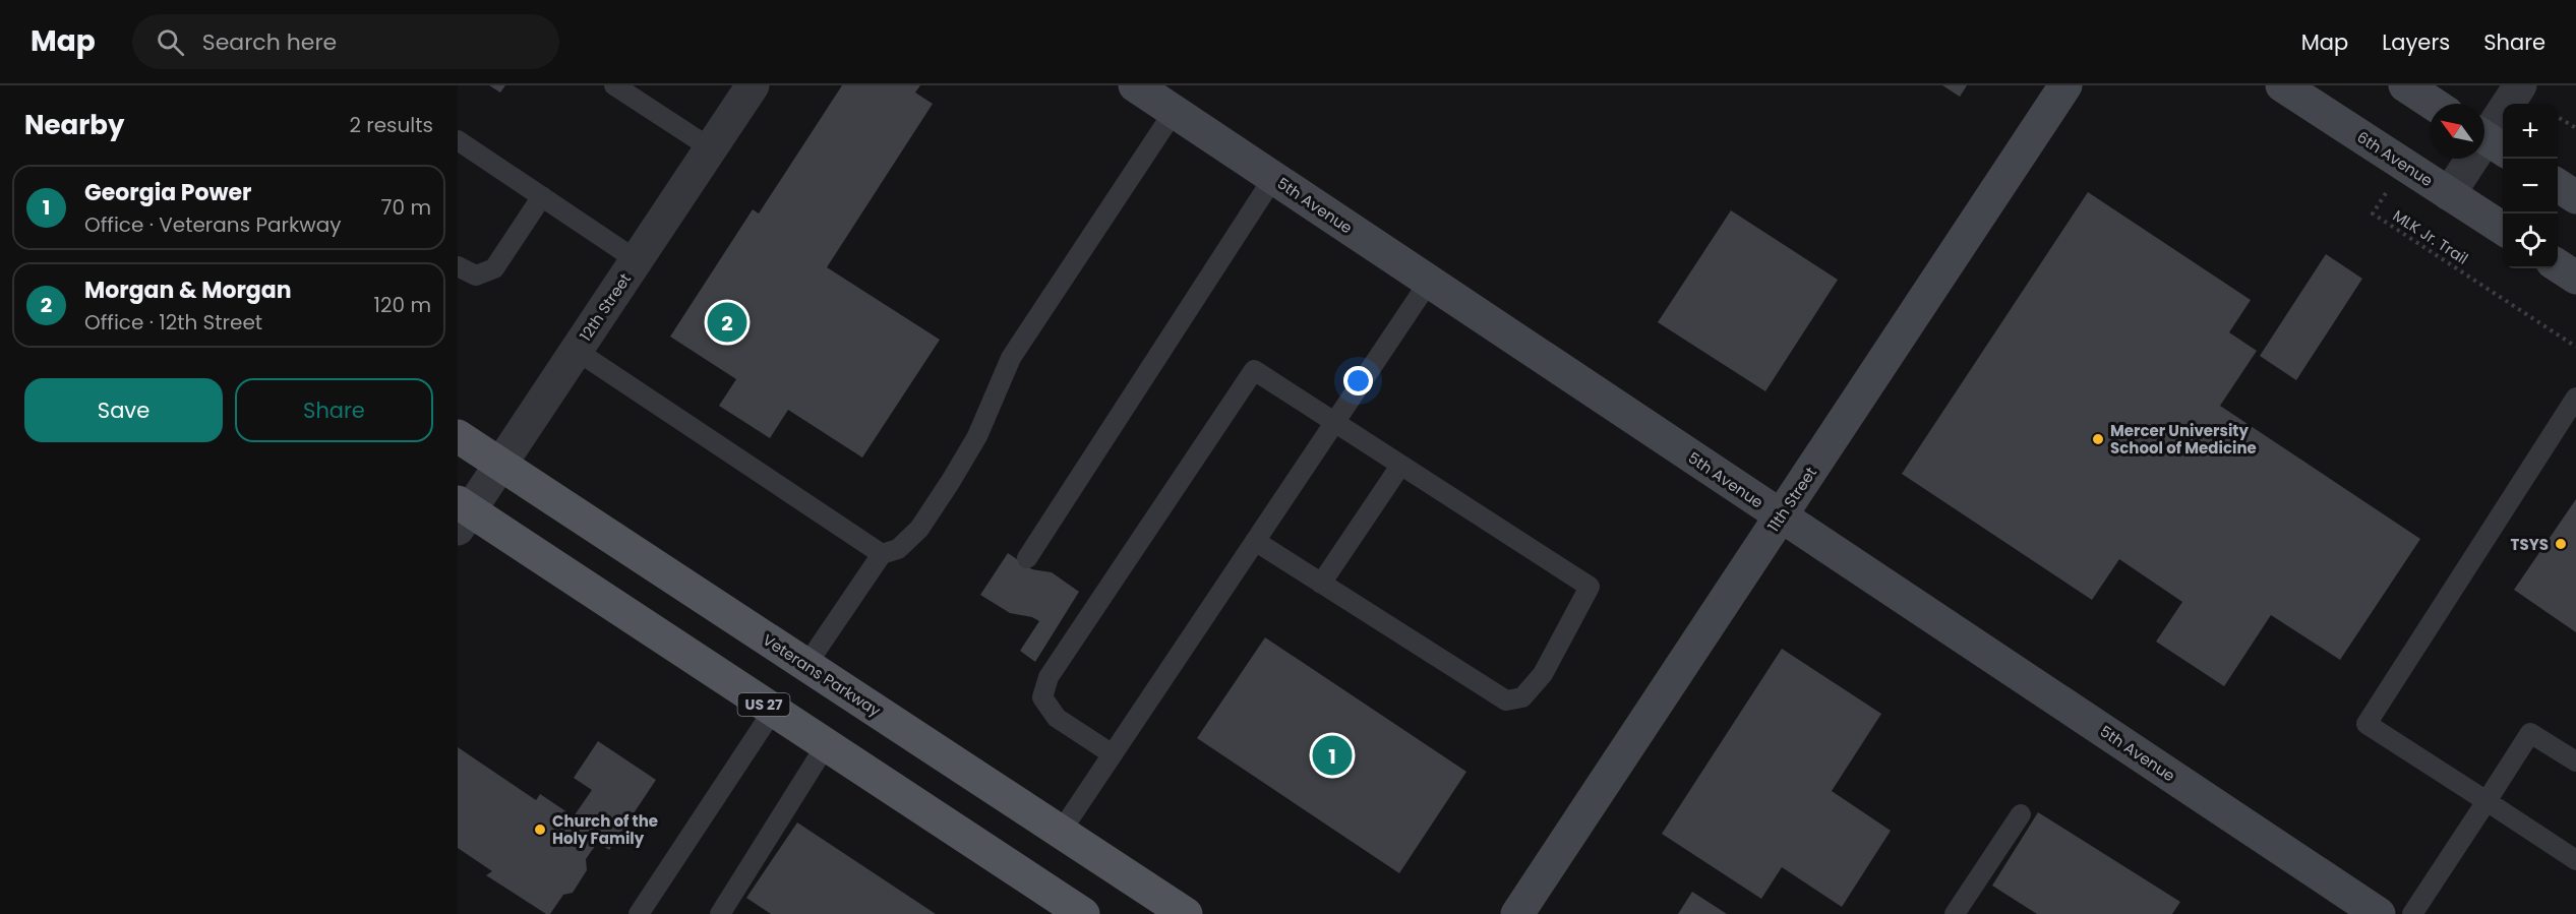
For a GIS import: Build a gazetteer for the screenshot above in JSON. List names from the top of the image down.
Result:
{
  "streets": {
    "main road": ["Veterans Parkway", "US 27"],
    "street": [
      "6th Avenue",
      "5th Avenue",
      "12th Street",
      "11th Street"
    ],
    "path": ["MLK Jr. Trail"]
  },
  "crossings": [
    ["6th Avenue", "MLK Jr. Trail"],
    ["5th Avenue", "11th Street"],
    ["12th Street", "Veterans Parkway"],
    ["12th Street", "US 27"]
  ],
  "places": ["Mercer University School of Medicine", "TSYS", "Church of the Holy Family"],
  "north": "top left",
  "page": {
    "header": "Map",
    "search": "Search here",
    "nav": ["Map", "Layers", "Share"],
    "heading": ["Nearby", "2 results"],
    "map_buttons": ["+", "−"],
    "list": [
      {
        "mark": "1",
        "name": "Georgia Power",
        "note": "Office · Veterans Parkway",
        "value": "70 m"
      },
      {
        "mark": "2",
        "name": "Morgan & Morgan",
        "note": "Office · 12th Street",
        "value": "120 m"
      }
    ],
    "pins": ["2", "1"],
    "buttons": ["Save", "Share"]
  }
}
